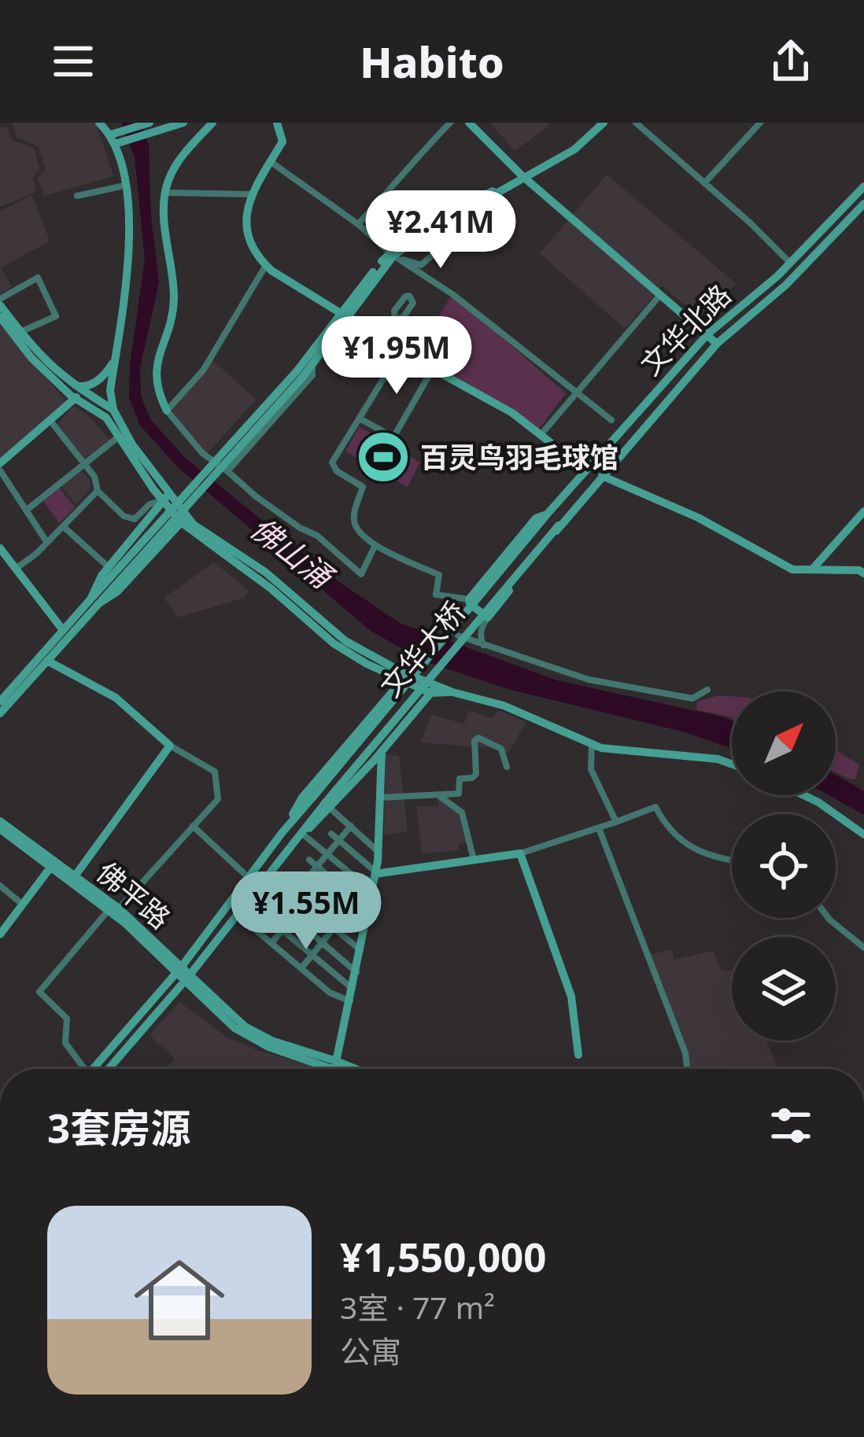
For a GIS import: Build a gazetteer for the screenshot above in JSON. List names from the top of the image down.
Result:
{
  "streets": {
    "main road": ["文华北路", "文华大桥", "佛平路"]
  },
  "crossings": [
    ["文华北路", "文华大桥"]
  ],
  "water": ["佛山涌"],
  "places": {
    "sports": ["百灵鸟羽毛球馆"]
  },
  "north": "top right",
  "page": {
    "header": "Habito",
    "price": ["¥2.41M", "¥1.95M", "¥1.55M"],
    "heading": "3套房源",
    "list": [
      {
        "name": "¥1,550,000",
        "note": "3室 · 77 m² · 公寓"
      }
    ]
  }
}
